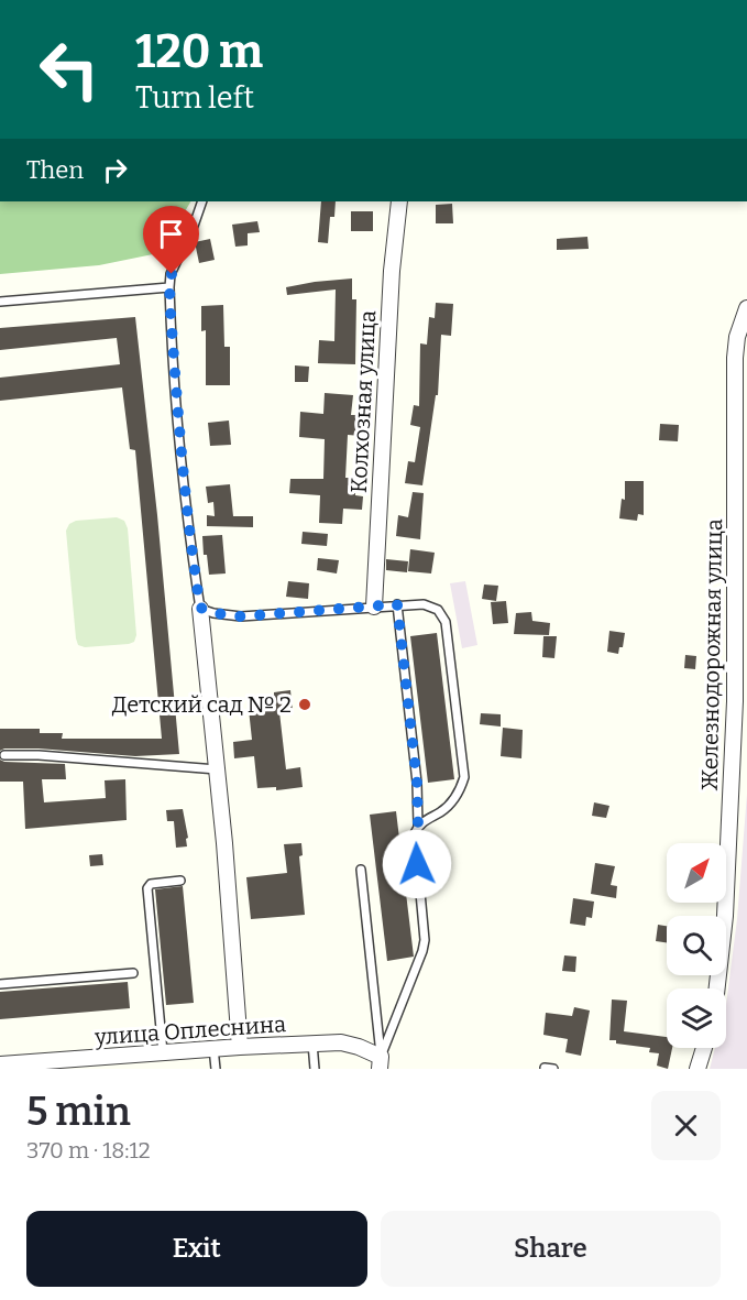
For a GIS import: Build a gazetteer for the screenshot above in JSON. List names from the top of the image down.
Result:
{
  "streets": {
    "street": ["Колхозная улица", "Железнодорожная улица", "улица Оплеснина"]
  },
  "places": ["Детский сад № 2"],
  "north": "top right",
  "page": {
    "turn": ["120 m", "Turn left"],
    "then": "Then",
    "heading": ["5 min", "370 m · 18:12"],
    "buttons": ["Exit", "Share"]
  }
}
